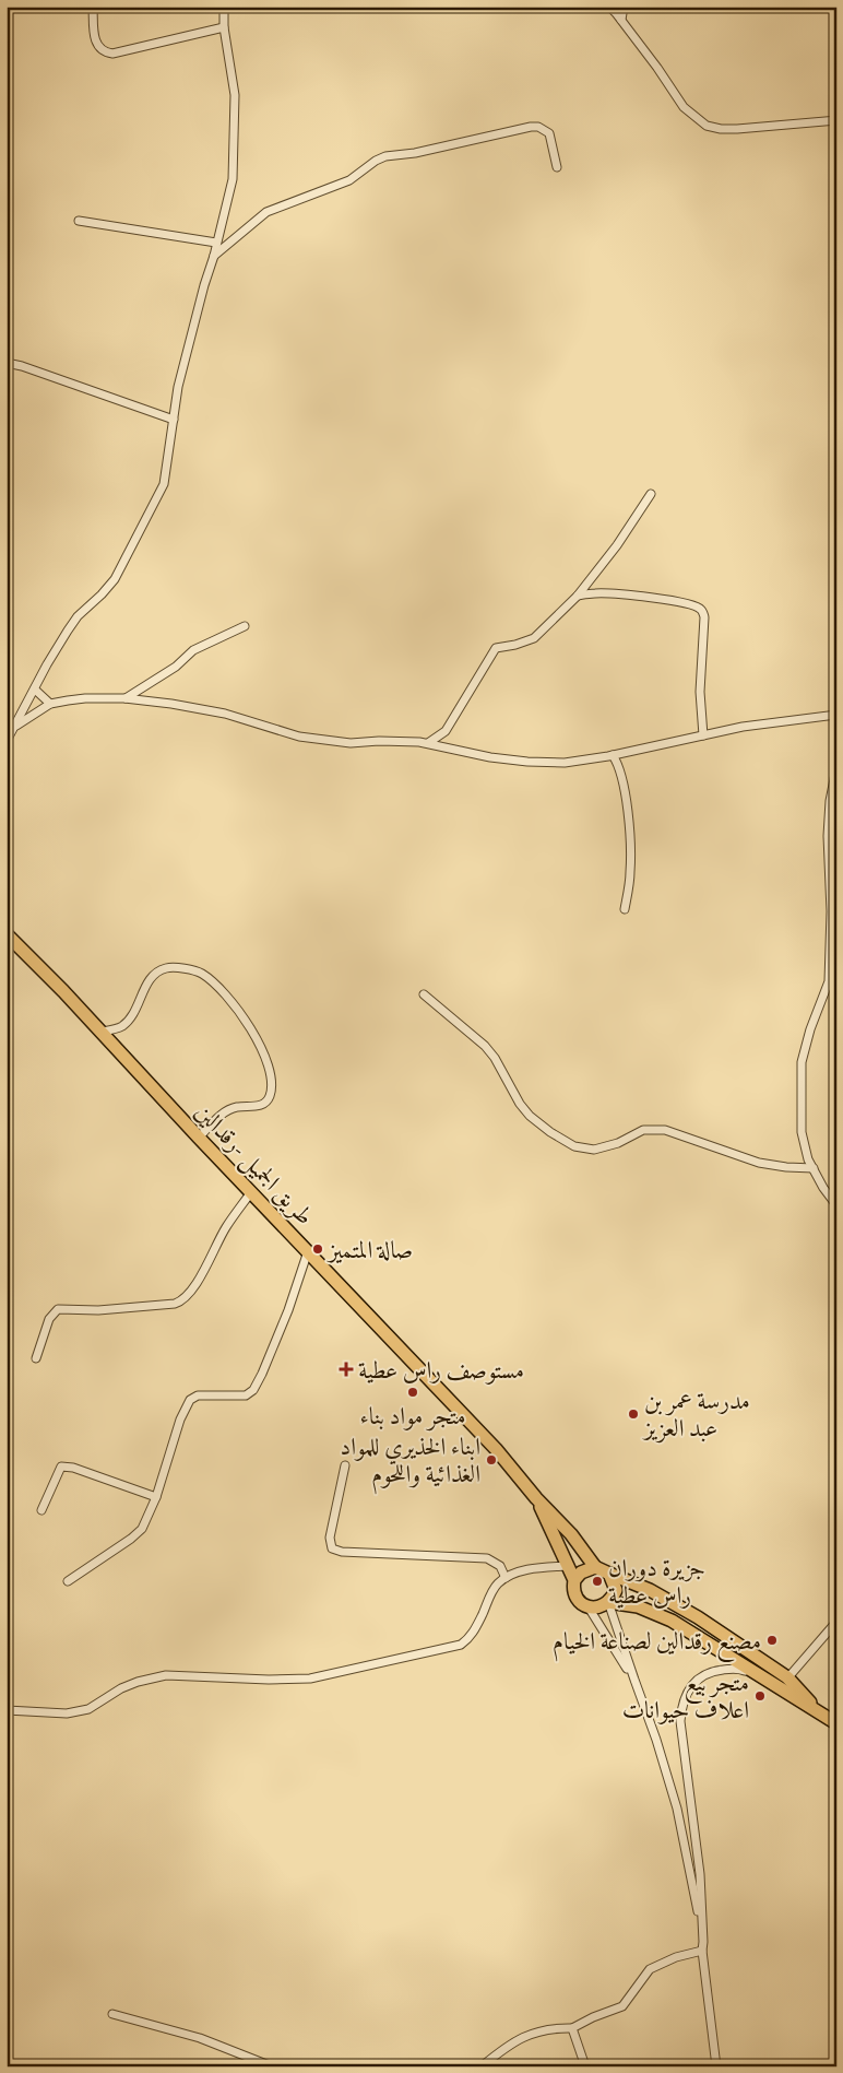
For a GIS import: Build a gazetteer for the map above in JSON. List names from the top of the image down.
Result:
{
  "streets": {
    "main road": ["طريق الجميل -رقدالين"]
  },
  "places": {
    "other": [
      "صالة المتميز",
      "متجر مواد بناء",
      "مدرسة عمر بن عبد العزيز",
      "ابناء الخذيري للمواد الغذائية واللحوم",
      "جزيرة دوران راس عطية",
      "مصنع رقدالين لصناعة الخيام",
      "متجر بيع اعلاف حيوانات"
    ],
    "health": ["مستوصف راس عطية"]
  }
}
